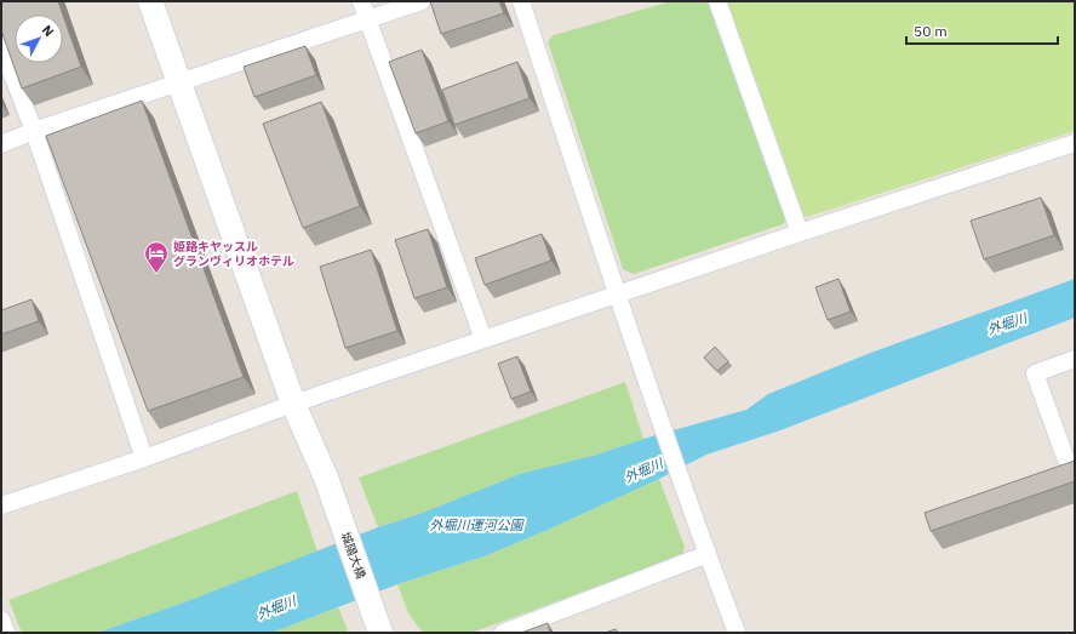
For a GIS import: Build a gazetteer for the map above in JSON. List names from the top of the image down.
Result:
{
  "streets": {
    "street": ["城陽大橋"]
  },
  "water": ["外堀川", "外堀川運河公園"],
  "places": {
    "hotel": ["姫路キヤッスル グランヴィリオホテル"]
  },
  "scale_bar": "50 m",
  "north": "top right"
}
